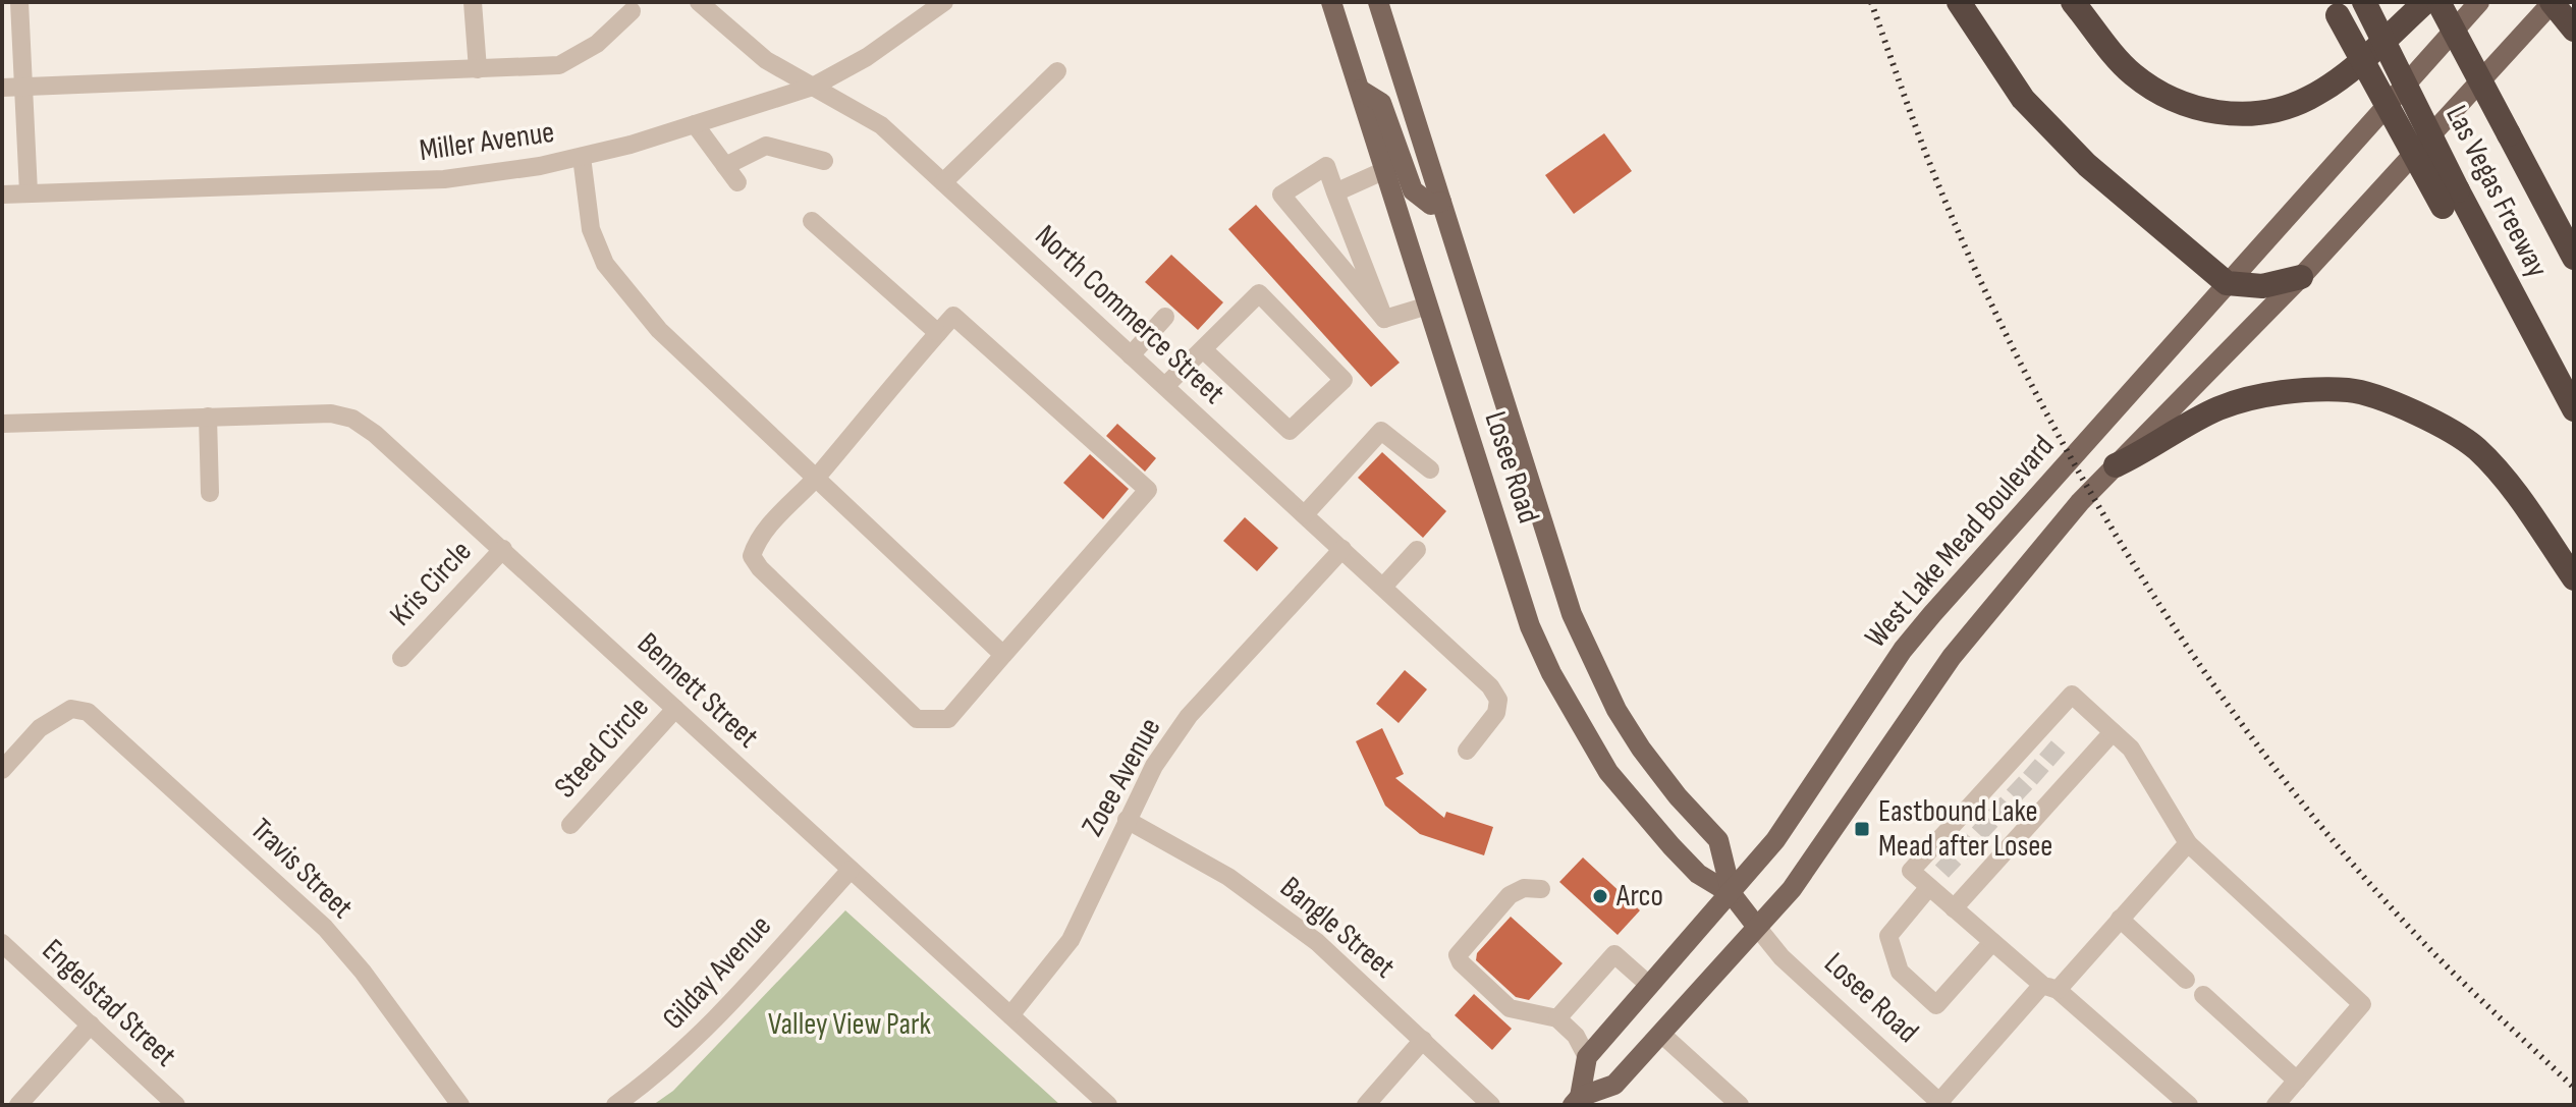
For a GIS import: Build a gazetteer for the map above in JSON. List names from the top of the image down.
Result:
{
  "streets": {
    "highway": ["Las Vegas Freeway"],
    "main road": ["Losee Road", "West Lake Mead Boulevard"],
    "street": [
      "Miller Avenue",
      "North Commerce Street",
      "Kris Circle",
      "Bennett Street",
      "Steed Circle",
      "Zoee Avenue",
      "Travis Street",
      "Bangle Street",
      "Gilday Avenue",
      "Engelstad Street"
    ]
  },
  "crossings": [
    ["Miller Avenue", "North Commerce Street"],
    ["North Commerce Street", "Zoee Avenue"],
    ["Losee Road", "West Lake Mead Boulevard"],
    ["Kris Circle", "Bennett Street"],
    ["Bennett Street", "Steed Circle"],
    ["Bennett Street", "Zoee Avenue"],
    ["Bennett Street", "Gilday Avenue"],
    ["Zoee Avenue", "Bangle Street"]
  ],
  "parks": ["Valley View Park"],
  "places": {
    "transit": ["Eastbound Lake Mead after Losee"],
    "other": ["Arco"]
  }
}
